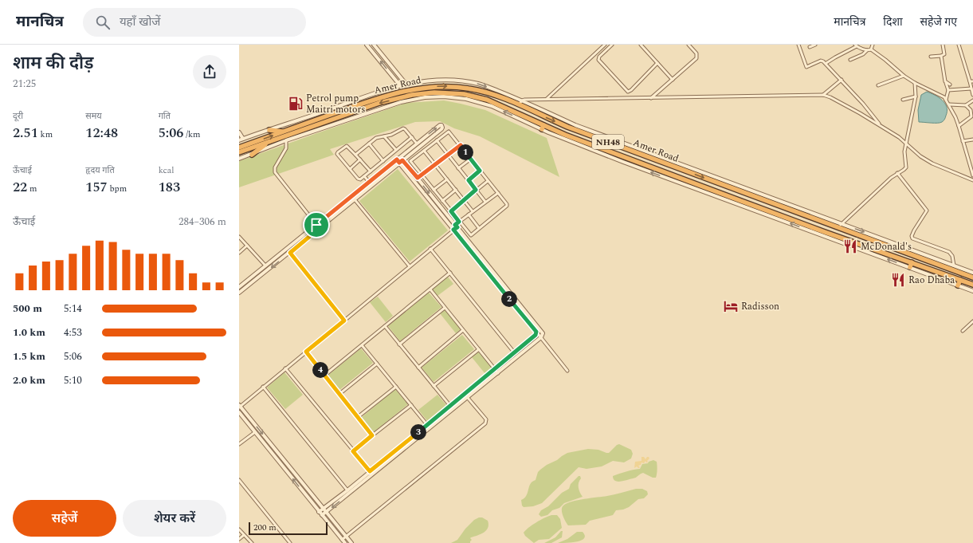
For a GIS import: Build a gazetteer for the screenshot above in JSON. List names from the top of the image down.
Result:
{
  "streets": {
    "highway": ["Amer Road", "NH48"]
  },
  "crossings": [
    ["Amer Road", "NH48"]
  ],
  "places": {
    "fuel station": ["Petrol pump Maitri motors"],
    "restaurant": ["McDonald's", "Rao Dhaba"],
    "hotel": ["Radisson"]
  },
  "scale_bar": "200 m",
  "page": {
    "header": "मानचित्र",
    "search": "यहाँ खोजें",
    "nav": ["मानचित्र", "दिशा", "सहेजे गए"],
    "heading": ["शाम की दौड़", "21:25"],
    "stats": [
      ["दूरी", "2.51 km"],
      ["समय", "12:48"],
      ["गति", "5:06 /km"],
      ["ऊँचाई", "22 m"],
      ["हृदय गति", "157 bpm"],
      ["kcal", "183"]
    ],
    "pins": [
      "1",
      "2",
      "4",
      "3"
    ],
    "chart": ["ऊँचाई", "284–306 m"],
    "list": [
      {
        "name": "500 m",
        "note": "5:14"
      },
      {
        "name": "1.0 km",
        "note": "4:53"
      },
      {
        "name": "1.5 km",
        "note": "5:06"
      },
      {
        "name": "2.0 km",
        "note": "5:10"
      }
    ],
    "buttons": ["सहेजें", "शेयर करें"],
    "scale": "200 m"
  }
}
